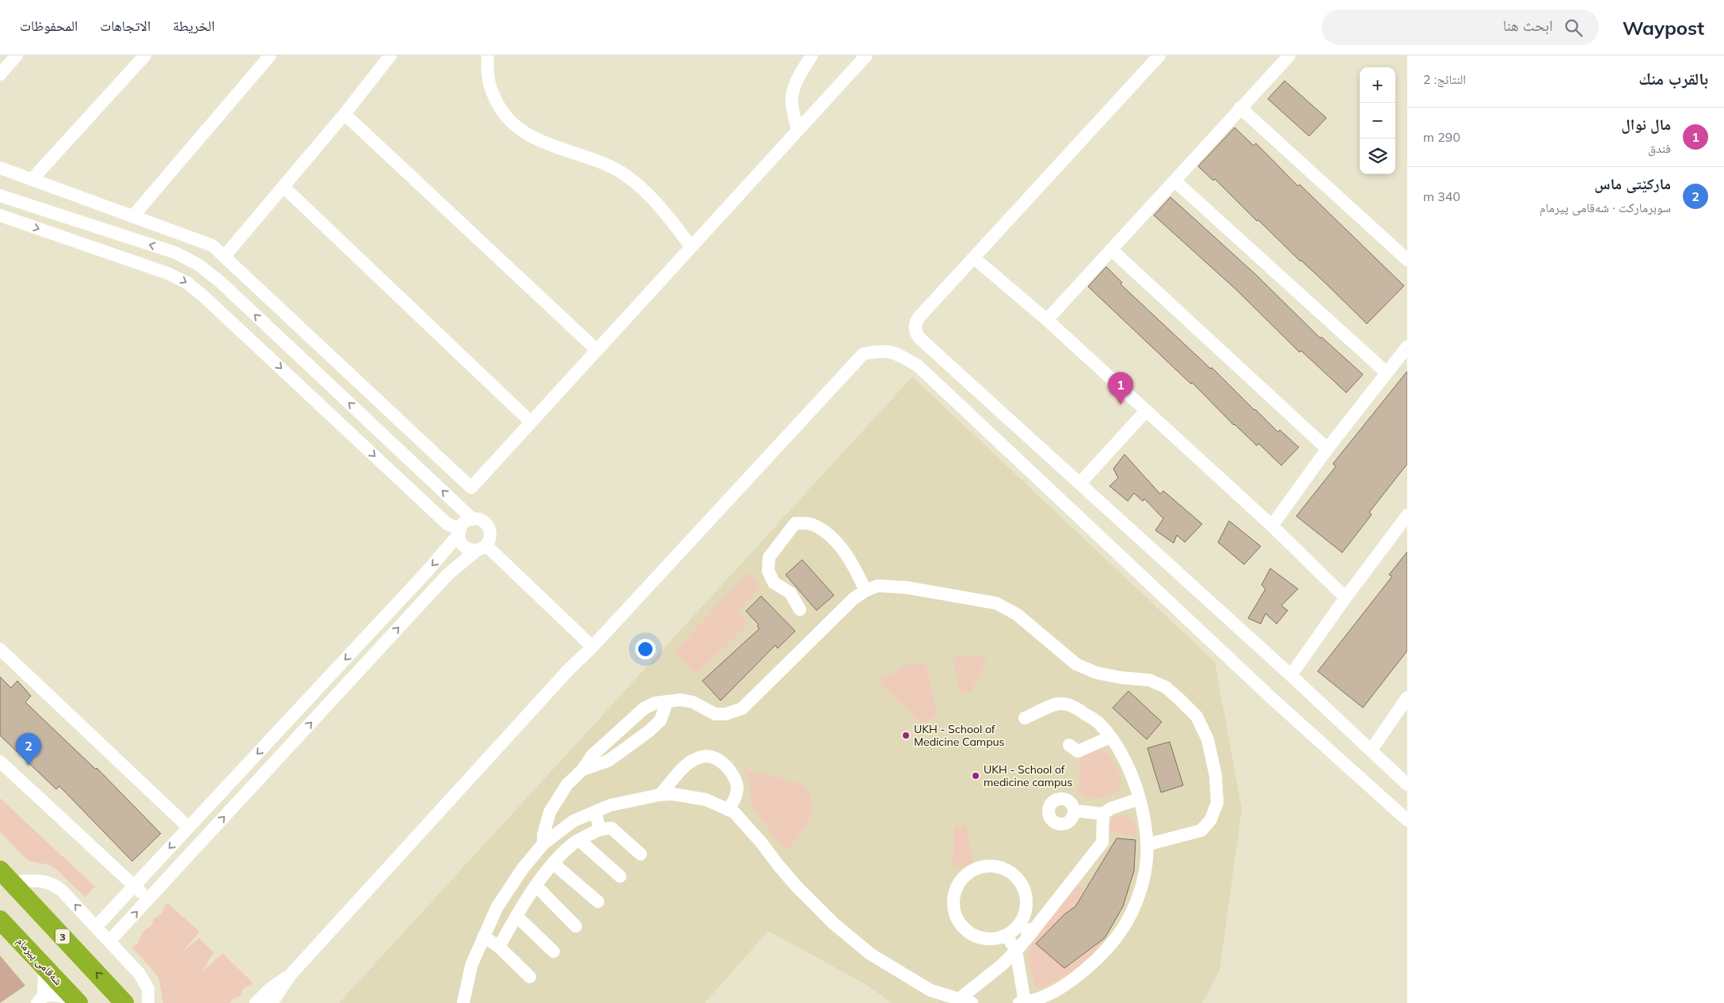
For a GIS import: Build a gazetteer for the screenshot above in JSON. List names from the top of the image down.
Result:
{
  "streets": {
    "highway": ["3", "شەقامی پیرمام"]
  },
  "places": ["UKH - School of Medicine Campus", "UKH - School of medicine campus"],
  "page": {
    "header": "Waypost",
    "search": "ابحث هنا",
    "nav": ["الخريطة", "الاتجاهات", "المحفوظات"],
    "heading": ["بالقرب منك", "النتائج: 2"],
    "map_buttons": ["+", "−"],
    "list": [
      {
        "mark": "1",
        "name": "مال نوال",
        "note": "فندق",
        "value": "290 m"
      },
      {
        "mark": "2",
        "name": "مارکێتی ماس",
        "note": "سوبرماركت · شەقامی پیرمام",
        "value": "340 m"
      }
    ],
    "pins": ["1", "2"]
  }
}
